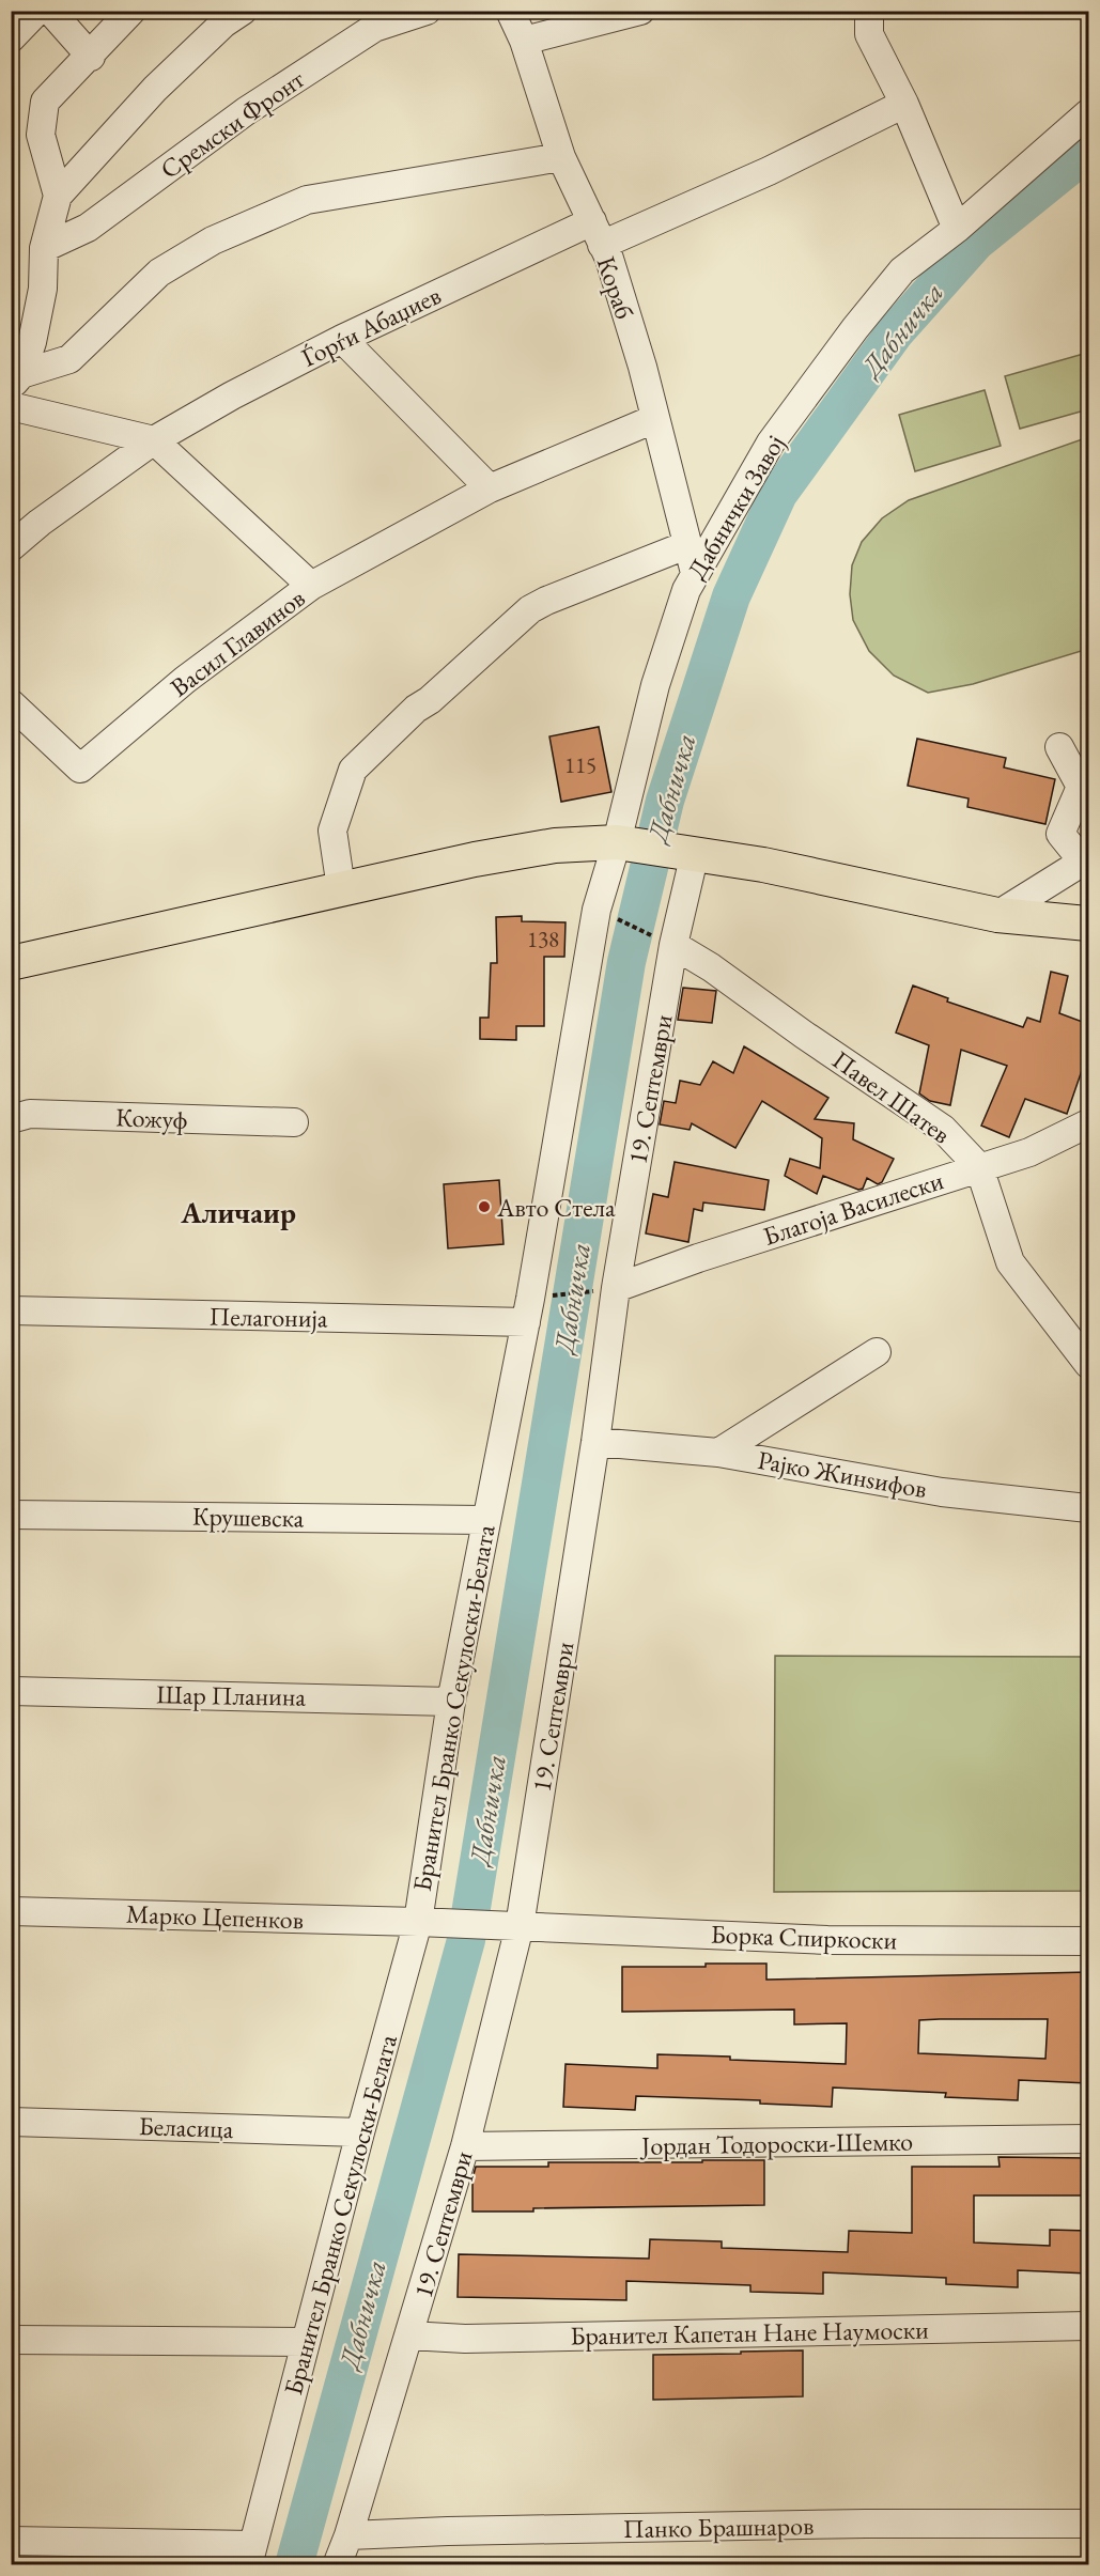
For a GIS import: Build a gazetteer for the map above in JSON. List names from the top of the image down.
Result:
{
  "streets": {
    "street": [
      "Сремски Фронт",
      "Кораб",
      "Ѓорѓи Абаџиев",
      "Дабнички Завој",
      "Васил Главинов",
      "19. Септември",
      "Павел Шатев",
      "Кожуф",
      "Благоја Василески",
      "Пелагонија",
      "Рајко Жинѕифов",
      "Крушевска",
      "Шар Планина",
      "Бранител Бранко Секулоски-Белата",
      "Марко Цепенков",
      "Борка Спиркоски",
      "Беласица",
      "Јордан Тодороски-Шемко",
      "Бранител Капетан Нане Наумоски",
      "Панко Брашнаров"
    ]
  },
  "crossings": [
    ["Кораб", "Ѓорѓи Абаџиев"],
    ["Кораб", "Дабнички Завој"],
    ["Кораб", "Васил Главинов"],
    ["Дабнички Завој", "Бранител Бранко Секулоски-Белата"],
    ["19. Септември", "Павел Шатев"],
    ["19. Септември", "Благоја Василески"],
    ["19. Септември", "Рајко Жинѕифов"],
    ["19. Септември", "Марко Цепенков"],
    ["19. Септември", "Борка Спиркоски"],
    ["19. Септември", "Јордан Тодороски-Шемко"],
    ["19. Септември", "Бранител Капетан Нане Наумоски"],
    ["19. Септември", "Панко Брашнаров"],
    ["Павел Шатев", "Благоја Василески"],
    ["Пелагонија", "Бранител Бранко Секулоски-Белата"],
    ["Крушевска", "Бранител Бранко Секулоски-Белата"],
    ["Шар Планина", "Бранител Бранко Секулоски-Белата"],
    ["Бранител Бранко Секулоски-Белата", "Марко Цепенков"],
    ["Бранител Бранко Секулоски-Белата", "Беласица"],
    ["Марко Цепенков", "Борка Спиркоски"]
  ],
  "districts": ["Аличаир"],
  "water": ["Дабничка"],
  "places": ["Авто Стела"],
  "house_numbers": ["115", "138"]
}
